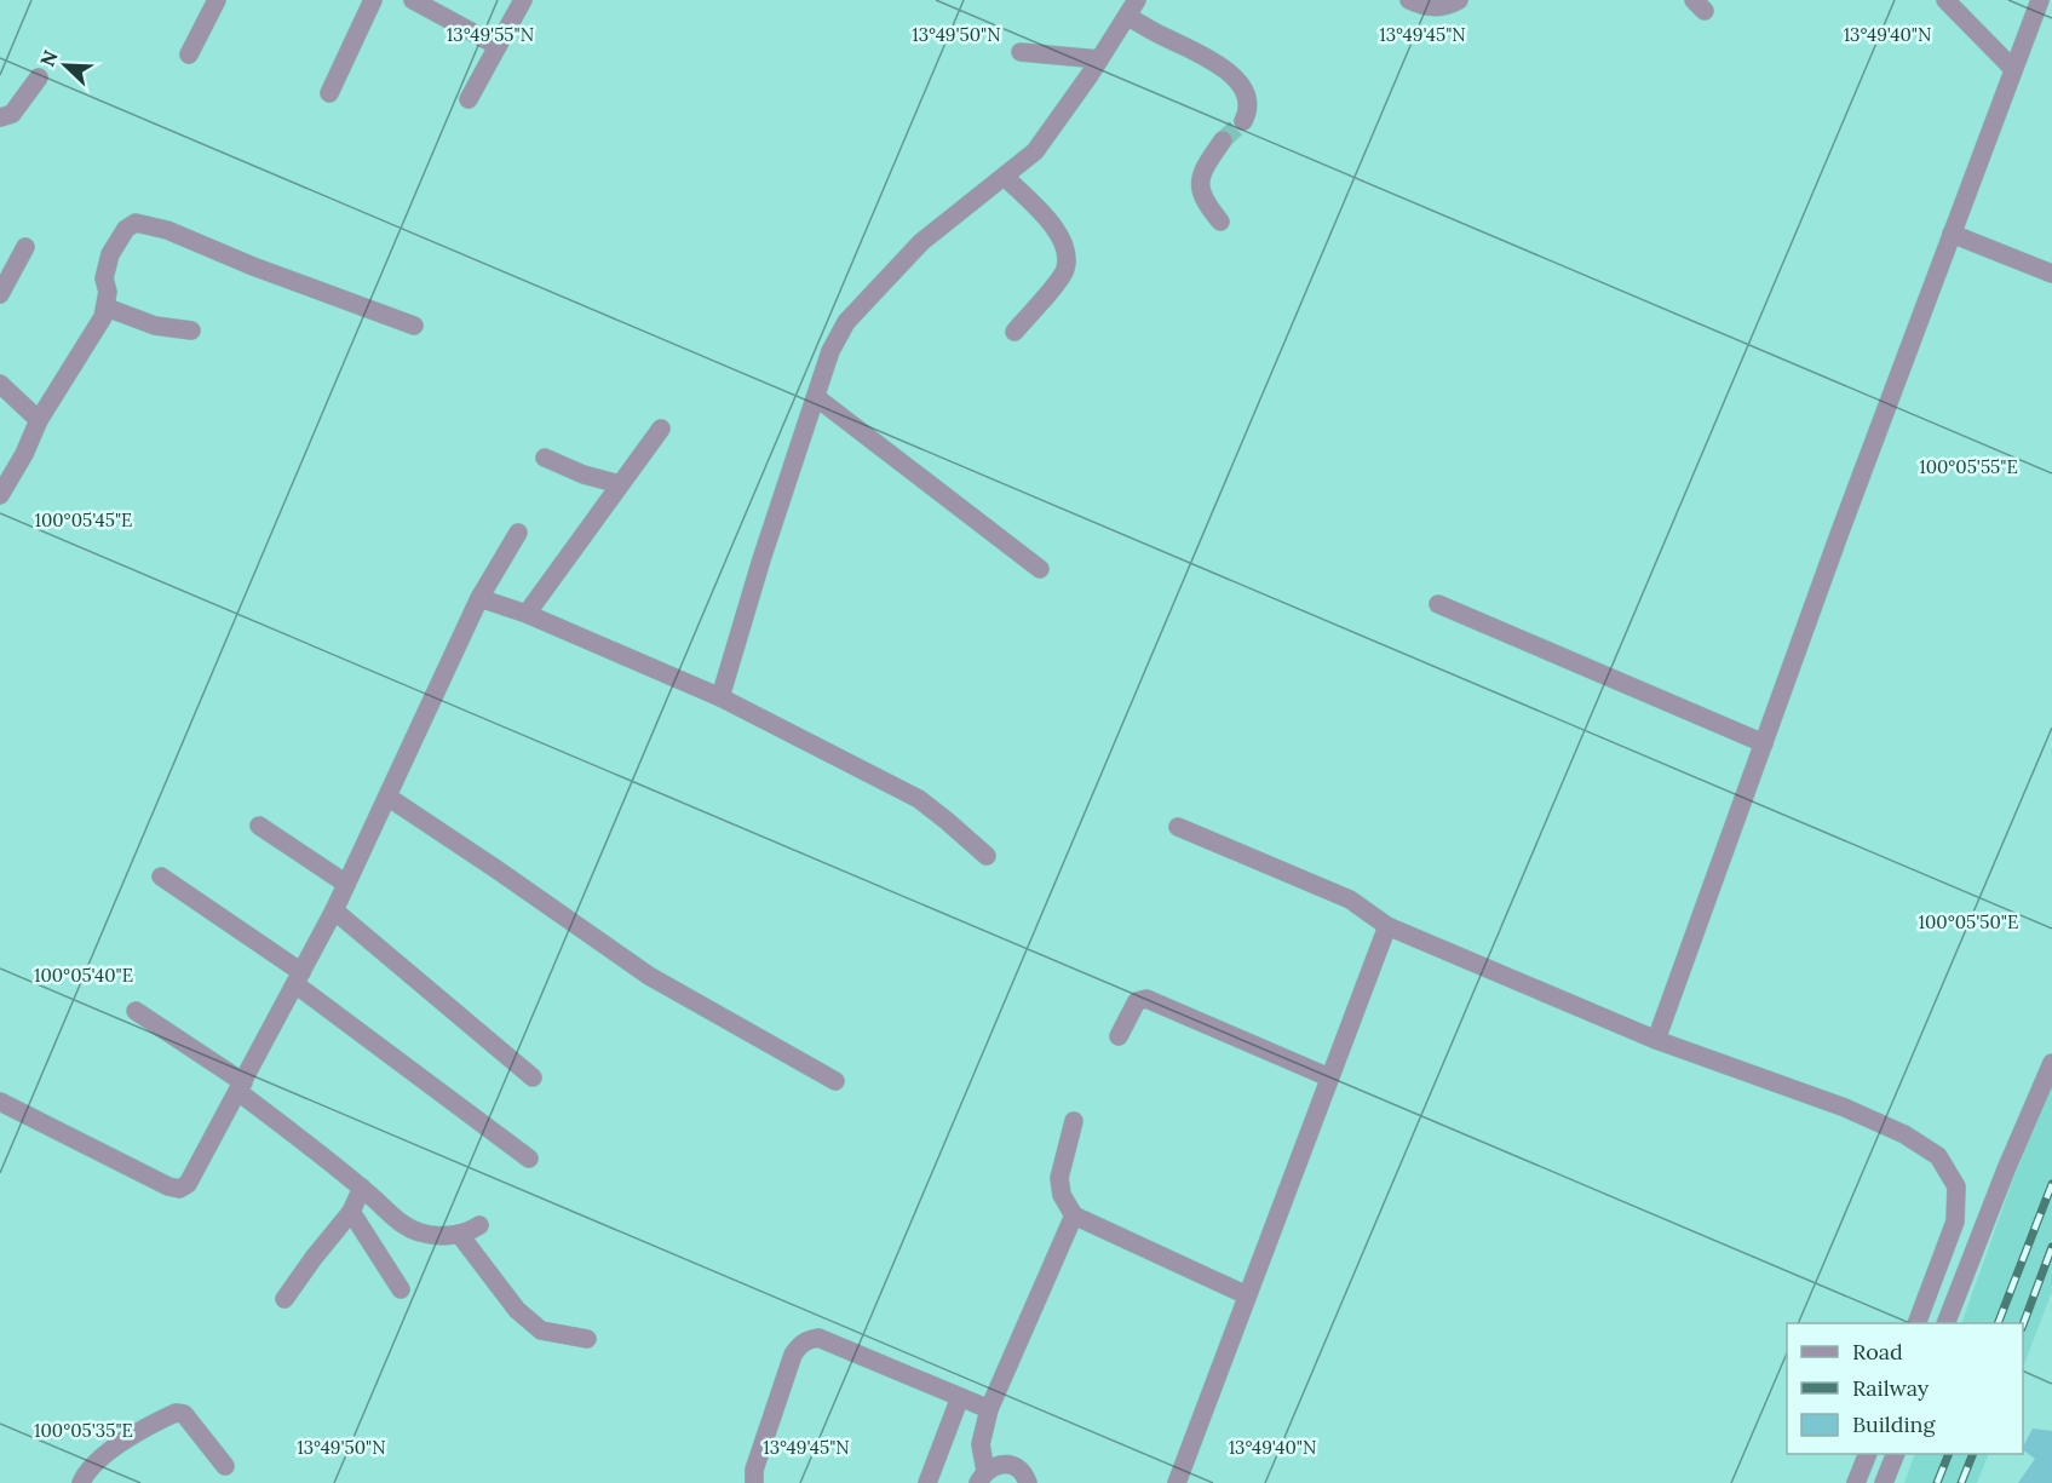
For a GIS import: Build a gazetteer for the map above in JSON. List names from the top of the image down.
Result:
{
  "legend": ["Road", "Railway", "Building"],
  "north": "top left",
  "coordinates": [
    "13°49'55\"N",
    "13°49'50\"N",
    "13°49'45\"N",
    "13°49'40\"N",
    "100°05'55\"E",
    "100°05'45\"E",
    "100°05'50\"E",
    "100°05'40\"E",
    "100°05'35\"E"
  ]
}
